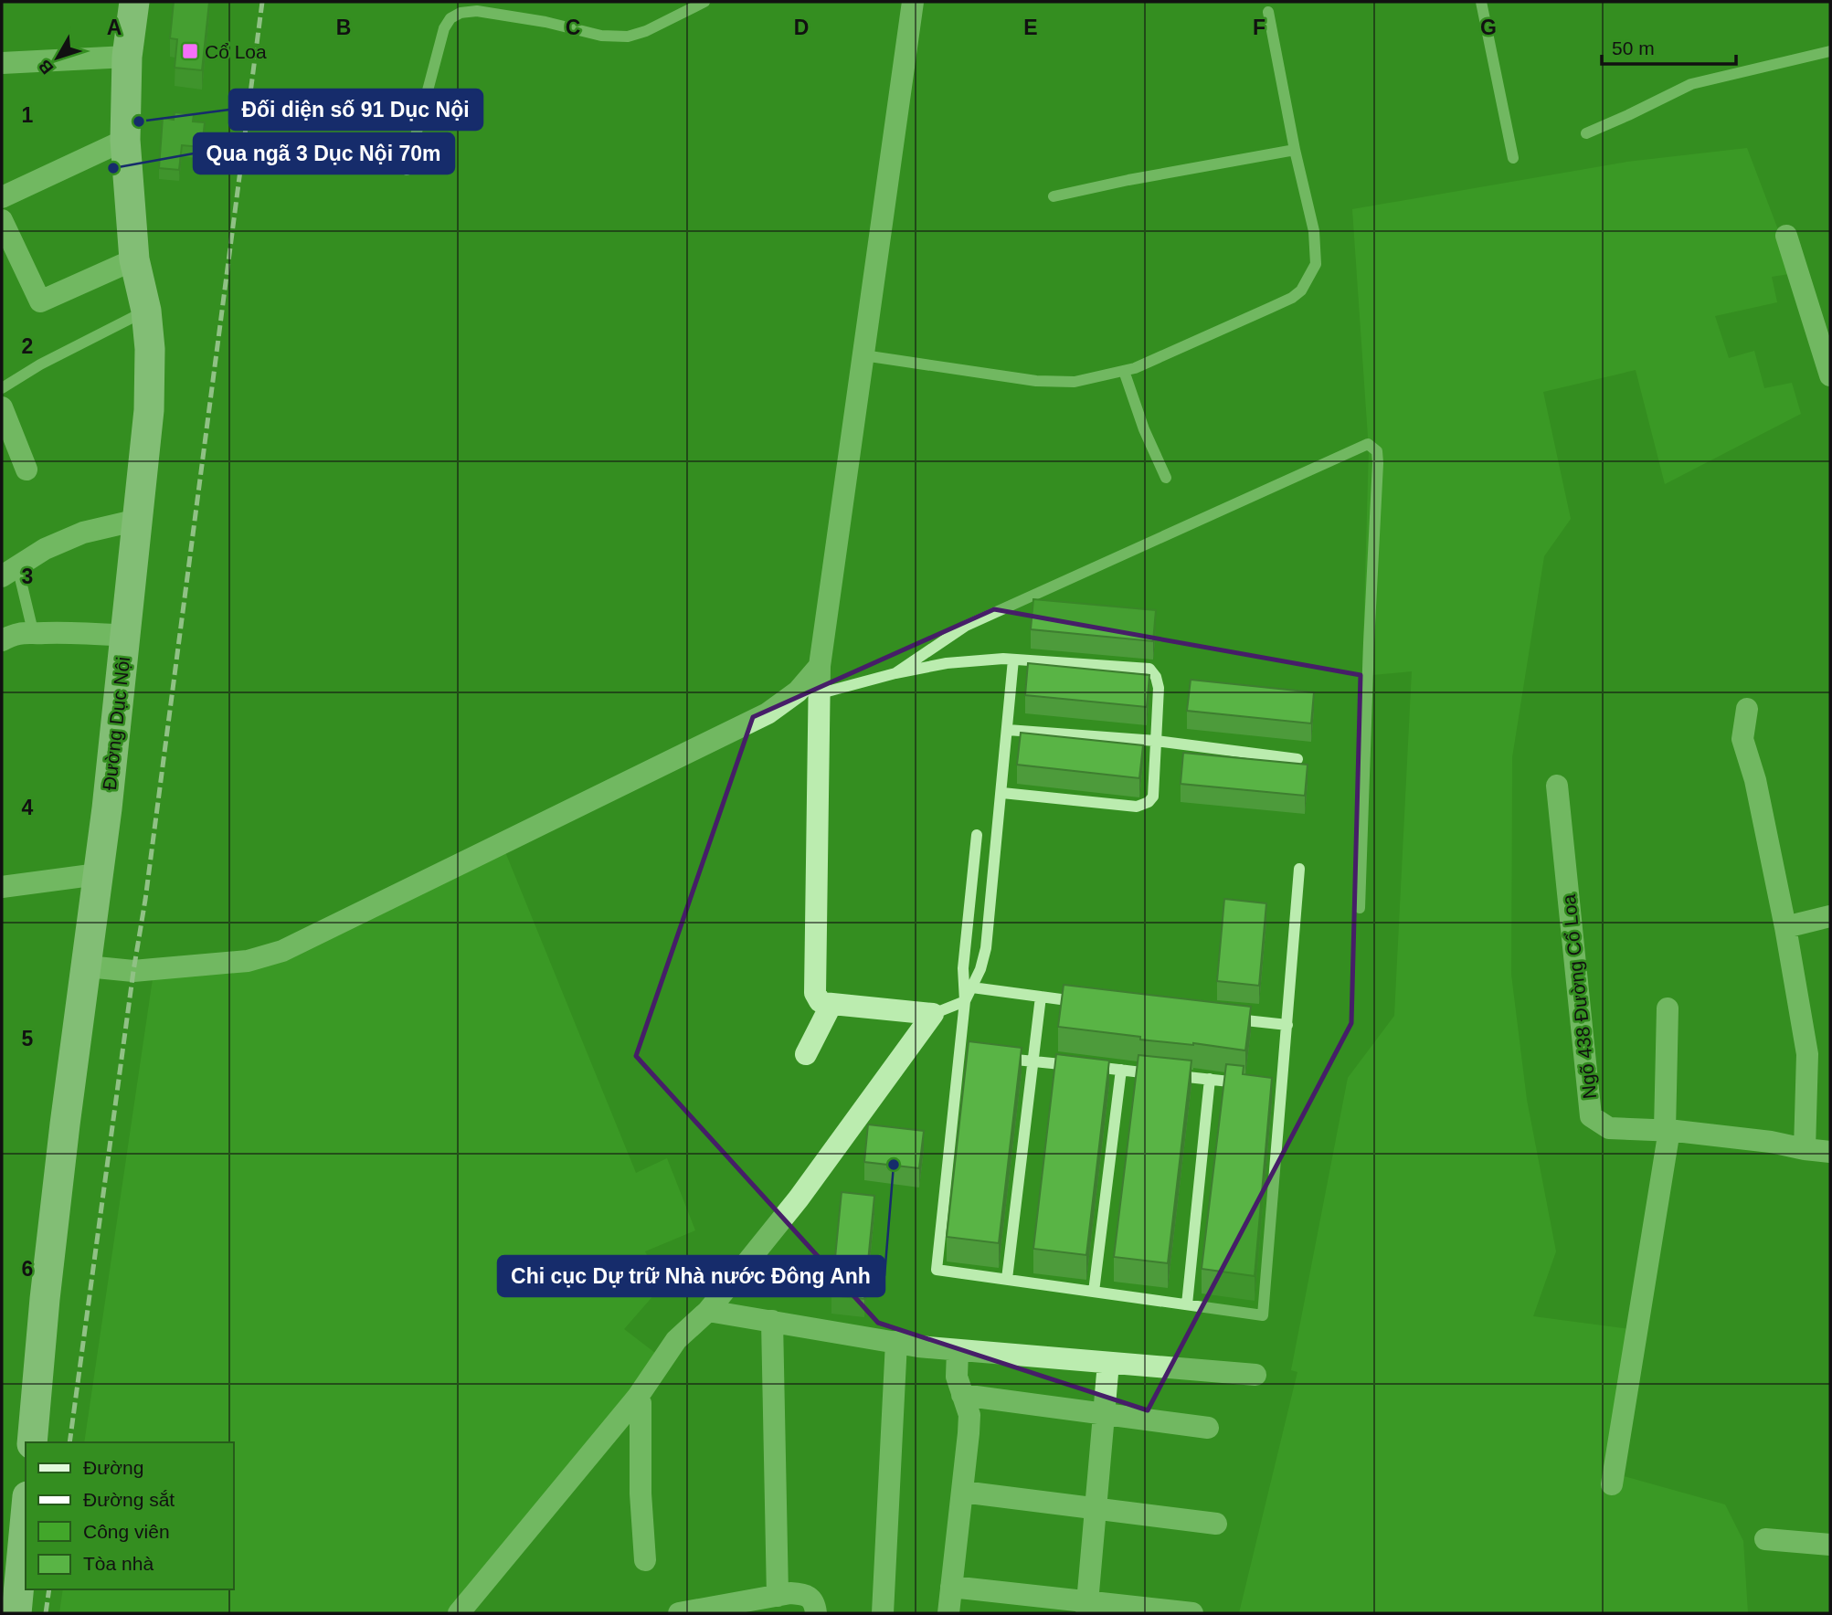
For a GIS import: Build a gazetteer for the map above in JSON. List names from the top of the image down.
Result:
{
  "streets": {
    "street": ["Đường Dục Nội", "Ngõ 438 Đường Cổ Loa"]
  },
  "places": {
    "transit": ["Cổ Loa"],
    "other": ["Đối diện số 91 Dục Nội", "Qua ngã 3 Dục Nội 70m", "Chi cục Dự trữ Nhà nước Đông Anh"]
  },
  "legend": [
    "Đường",
    "Đường sắt",
    "Công viên",
    "Tòa nhà"
  ],
  "scale_bar": "50 m",
  "north": "bottom left",
  "grid": {
    "columns": [
      "A",
      "B",
      "C",
      "D",
      "E",
      "F",
      "G"
    ],
    "rows": [
      "1",
      "2",
      "3",
      "4",
      "5",
      "6"
    ]
  }
}
